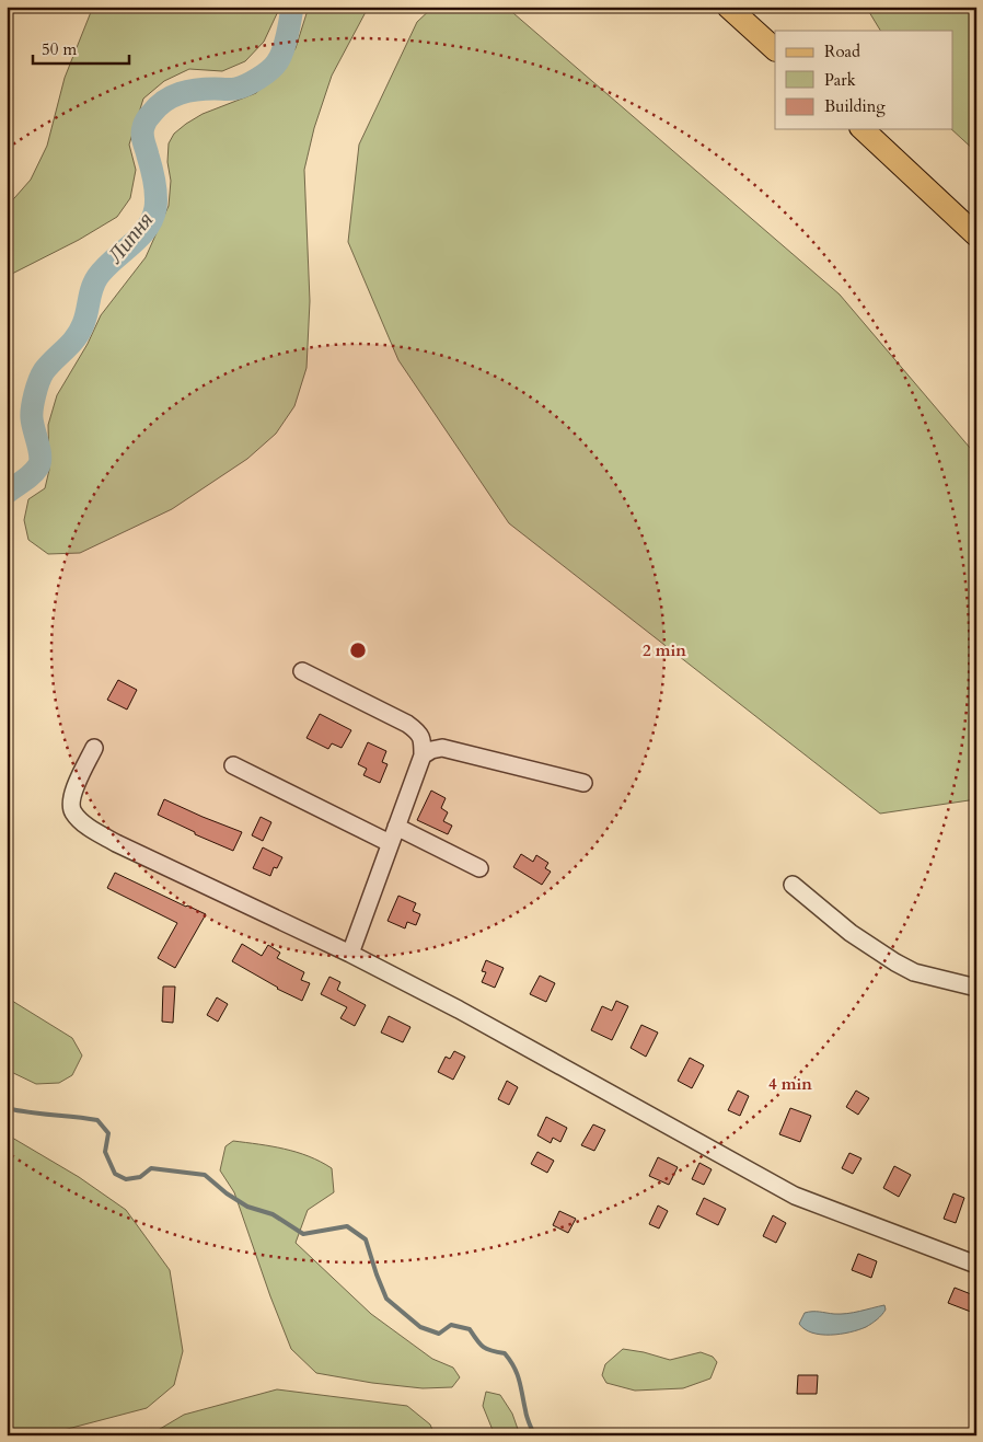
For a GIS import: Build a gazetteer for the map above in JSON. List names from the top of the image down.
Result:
{
  "water": ["Липня"],
  "legend": ["Road", "Park", "Building"],
  "scale_bar": "50 m",
  "rings": ["2 min", "4 min"]
}
